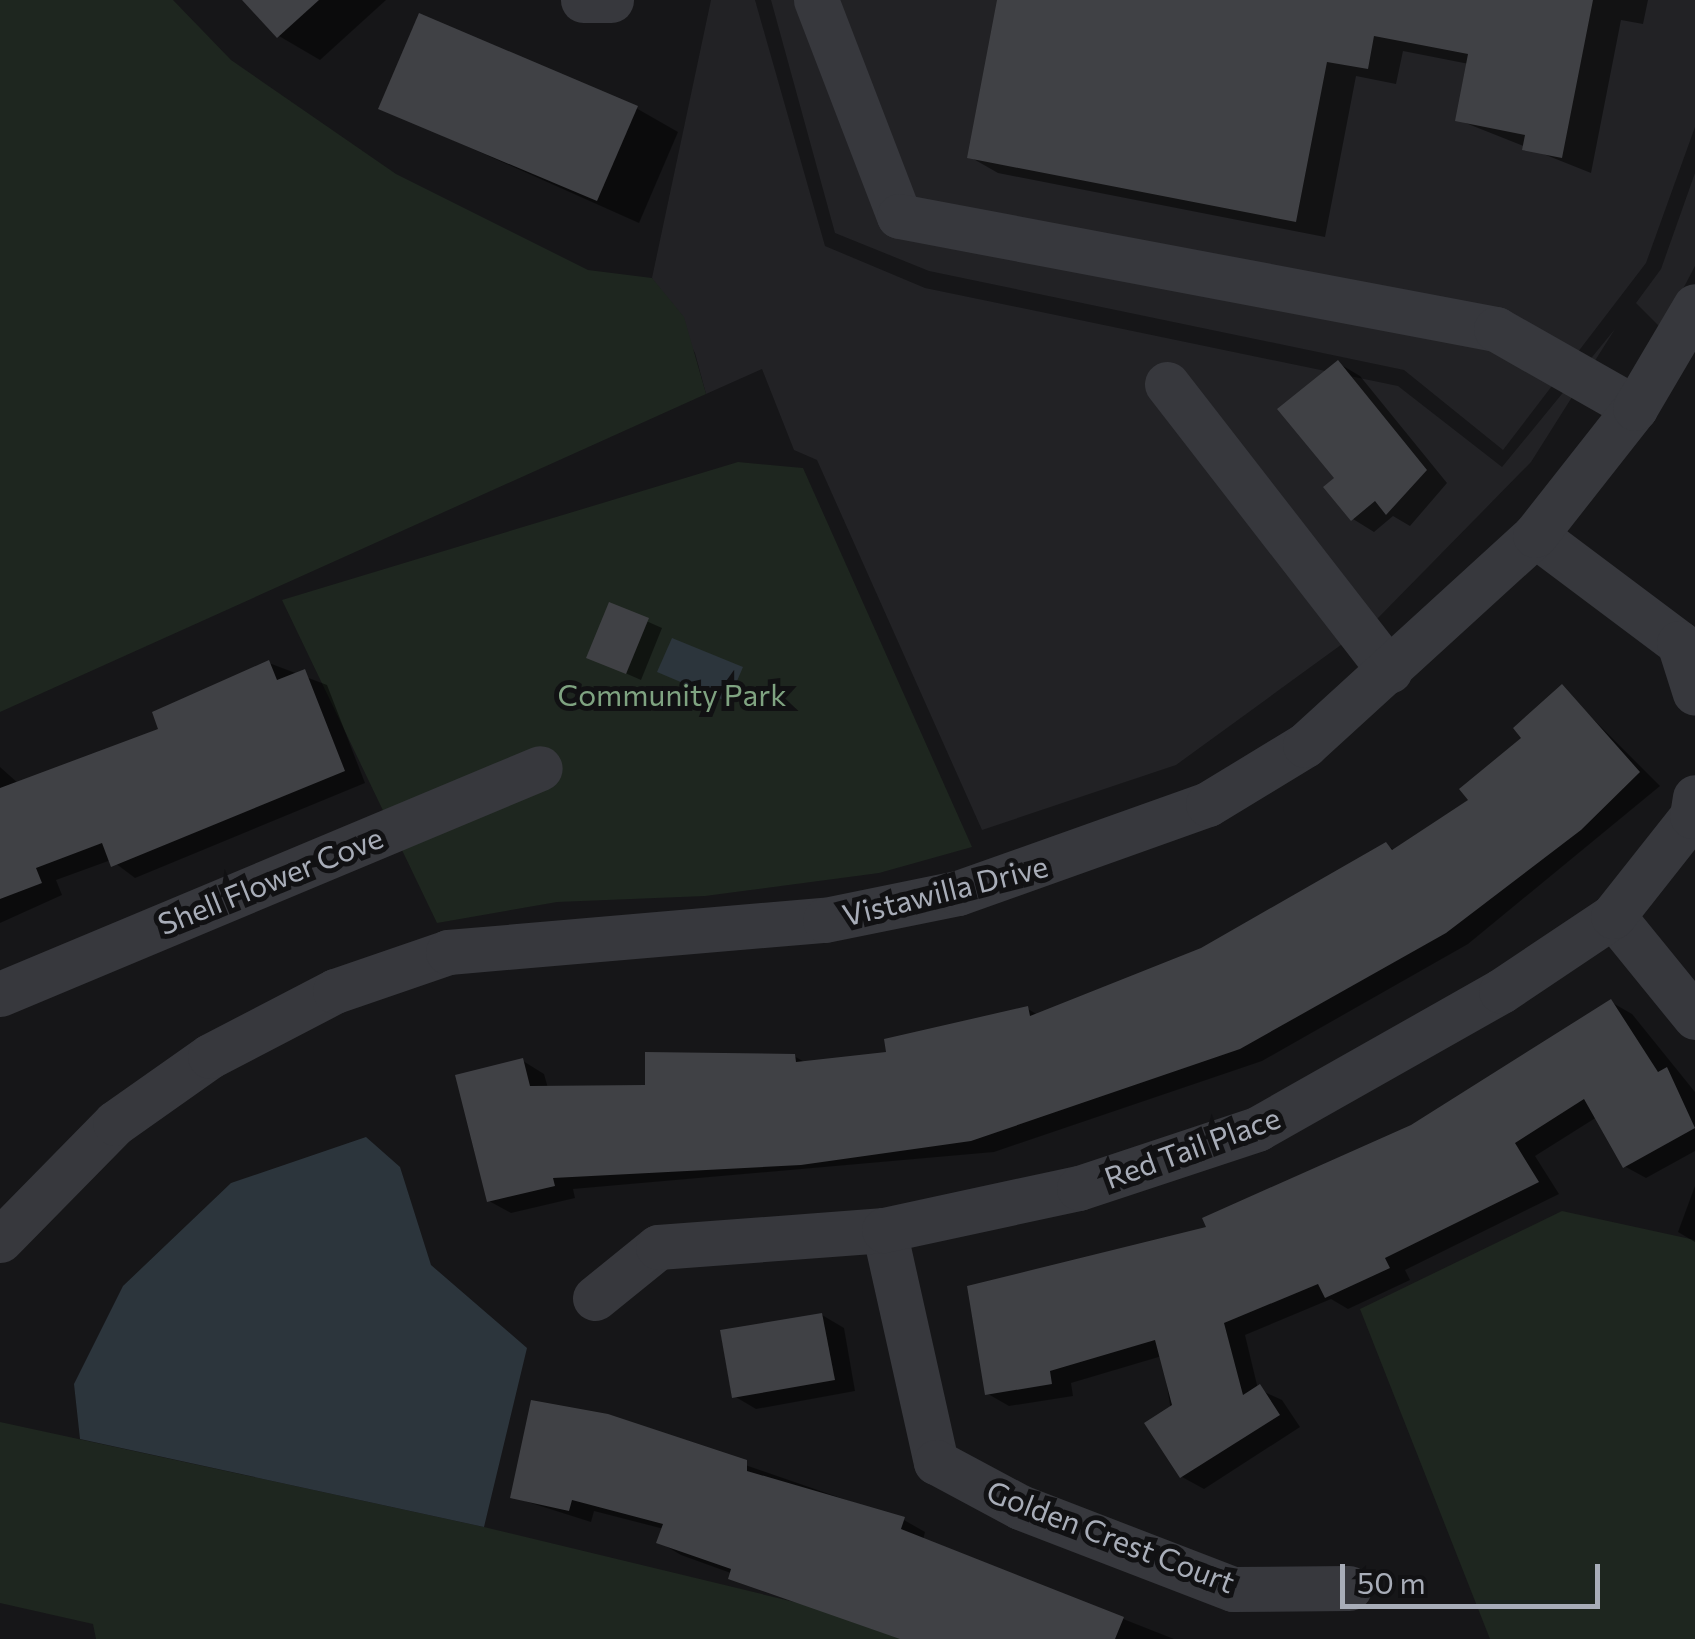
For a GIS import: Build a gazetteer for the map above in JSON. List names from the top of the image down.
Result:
{
  "streets": {
    "street": [
      "Shell Flower Cove",
      "Vistawilla Drive",
      "Red Tail Place",
      "Golden Crest Court"
    ]
  },
  "crossings": [
    ["Red Tail Place", "Golden Crest Court"]
  ],
  "parks": ["Community Park"],
  "scale_bar": "50 m"
}
